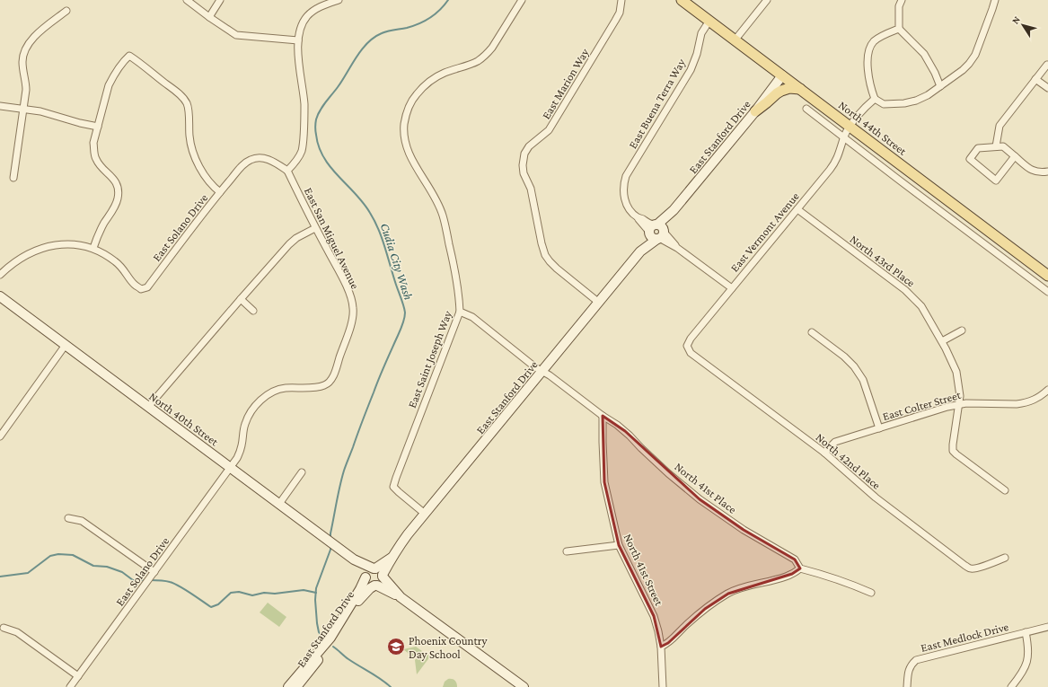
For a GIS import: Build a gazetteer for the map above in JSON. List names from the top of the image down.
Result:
{
  "streets": {
    "main road": ["North 44th Street"],
    "street": [
      "East Marion Way",
      "East Buena Terra Way",
      "East Stanford Drive",
      "East Solano Drive",
      "East Vermont Avenue",
      "East San Miguel Avenue",
      "North 43rd Place",
      "East Saint Joseph Way",
      "East Colter Street",
      "North 40th Street",
      "North 42nd Place",
      "North 41st Place",
      "North 41st Street",
      "East Medlock Drive"
    ]
  },
  "crossings": [
    ["East Marion Way", "East Stanford Drive"],
    ["East Buena Terra Way", "North 44th Street"],
    ["East Buena Terra Way", "East Stanford Drive"],
    ["North 44th Street", "East Stanford Drive"],
    ["North 44th Street", "East Vermont Avenue"],
    ["East Stanford Drive", "East Saint Joseph Way"],
    ["East Stanford Drive", "North 40th Street"],
    ["East Stanford Drive", "North 41st Place"],
    ["East Solano Drive", "East San Miguel Avenue"],
    ["East Solano Drive", "North 40th Street"],
    ["East Vermont Avenue", "North 43rd Place"],
    ["East Vermont Avenue", "North 42nd Place"],
    ["East San Miguel Avenue", "North 40th Street"],
    ["North 43rd Place", "East Colter Street"],
    ["East Saint Joseph Way", "North 41st Place"],
    ["East Colter Street", "North 42nd Place"],
    ["North 41st Place", "North 41st Street"]
  ],
  "water": ["Cudia City Wash"],
  "places": {
    "school or university": ["Phoenix Country Day School"]
  },
  "north": "top left"
}
